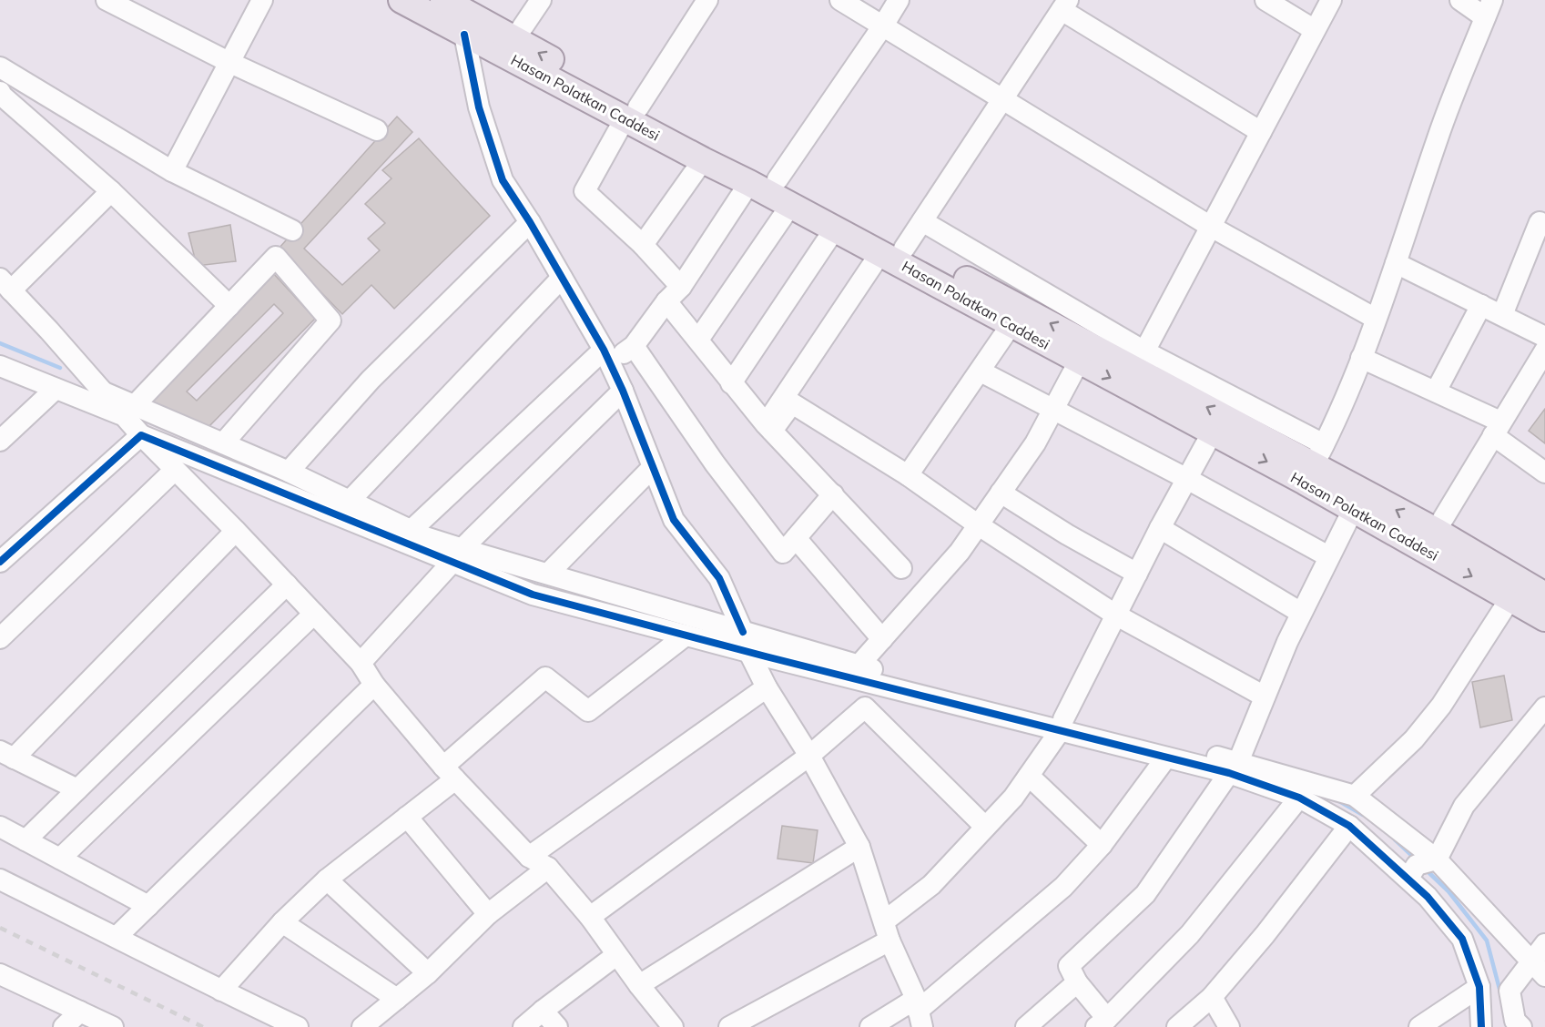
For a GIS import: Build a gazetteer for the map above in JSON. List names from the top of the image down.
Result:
{
  "streets": {
    "main road": ["Hasan Polatkan Caddesi"]
  }
}
